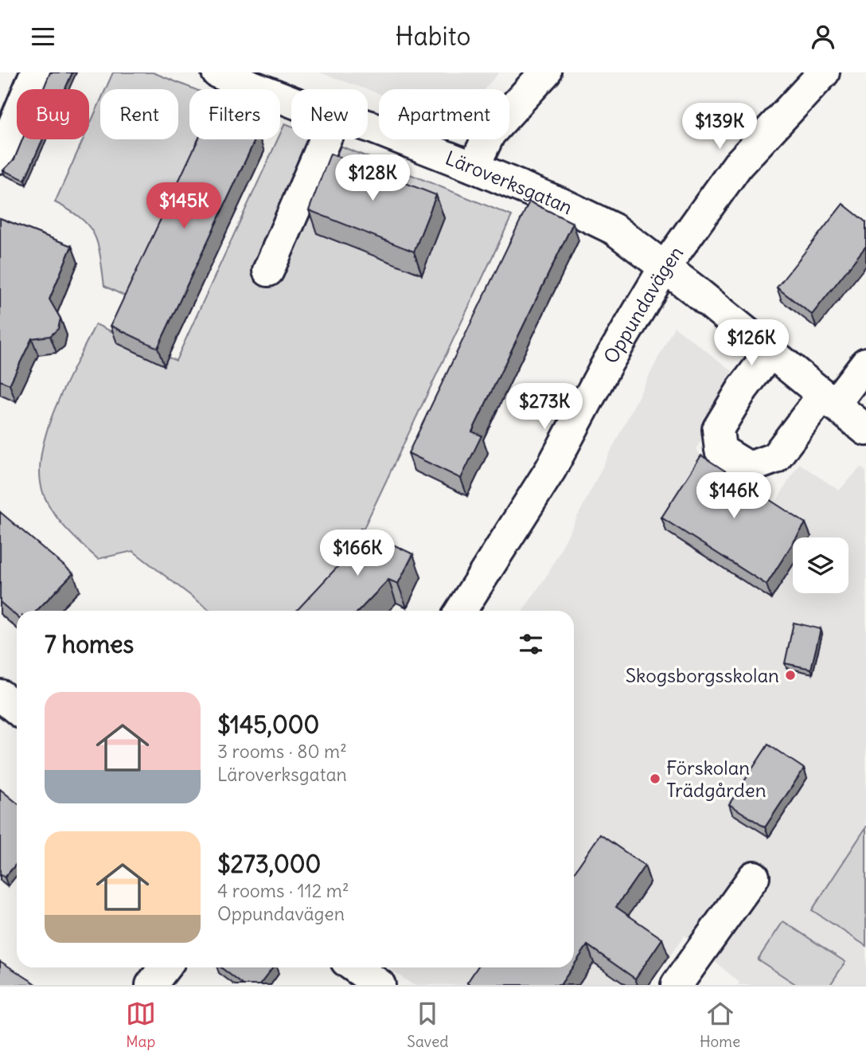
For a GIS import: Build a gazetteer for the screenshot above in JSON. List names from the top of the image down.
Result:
{
  "streets": {
    "street": ["Läroverksgatan", "Oppundavägen"]
  },
  "crossings": [
    ["Läroverksgatan", "Oppundavägen"]
  ],
  "places": ["Skogsborgsskolan", "Förskolan Trädgården"],
  "page": {
    "header": "Habito",
    "chip": [
      "Buy",
      "Rent",
      "Filters",
      "New",
      "Apartment"
    ],
    "price": [
      "$139K",
      "$128K",
      "$145K",
      "$126K",
      "$273K",
      "$146K",
      "$166K"
    ],
    "heading": "7 homes",
    "list": [
      {
        "name": "$145,000",
        "note": "3 rooms · 80 m² · Läroverksgatan"
      },
      {
        "name": "$273,000",
        "note": "4 rooms · 112 m² · Oppundavägen"
      }
    ],
    "tabs": ["Map", "Saved", "Home"]
  }
}
